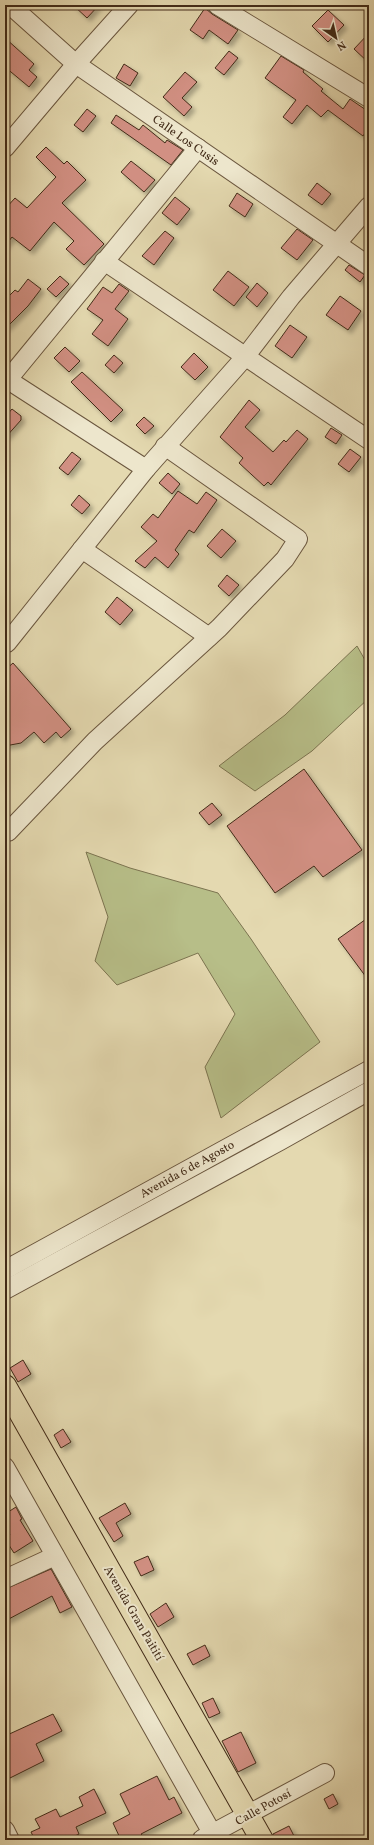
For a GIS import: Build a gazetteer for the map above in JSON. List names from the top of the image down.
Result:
{
  "streets": {
    "main road": ["Avenida Gran Paitití"],
    "street": ["Calle Los Cusis", "Avenida 6 de Agosto", "Calle Potosí"]
  },
  "crossings": [
    ["Avenida Gran Paitití", "Calle Potosí"]
  ],
  "north": "bottom right"
}
